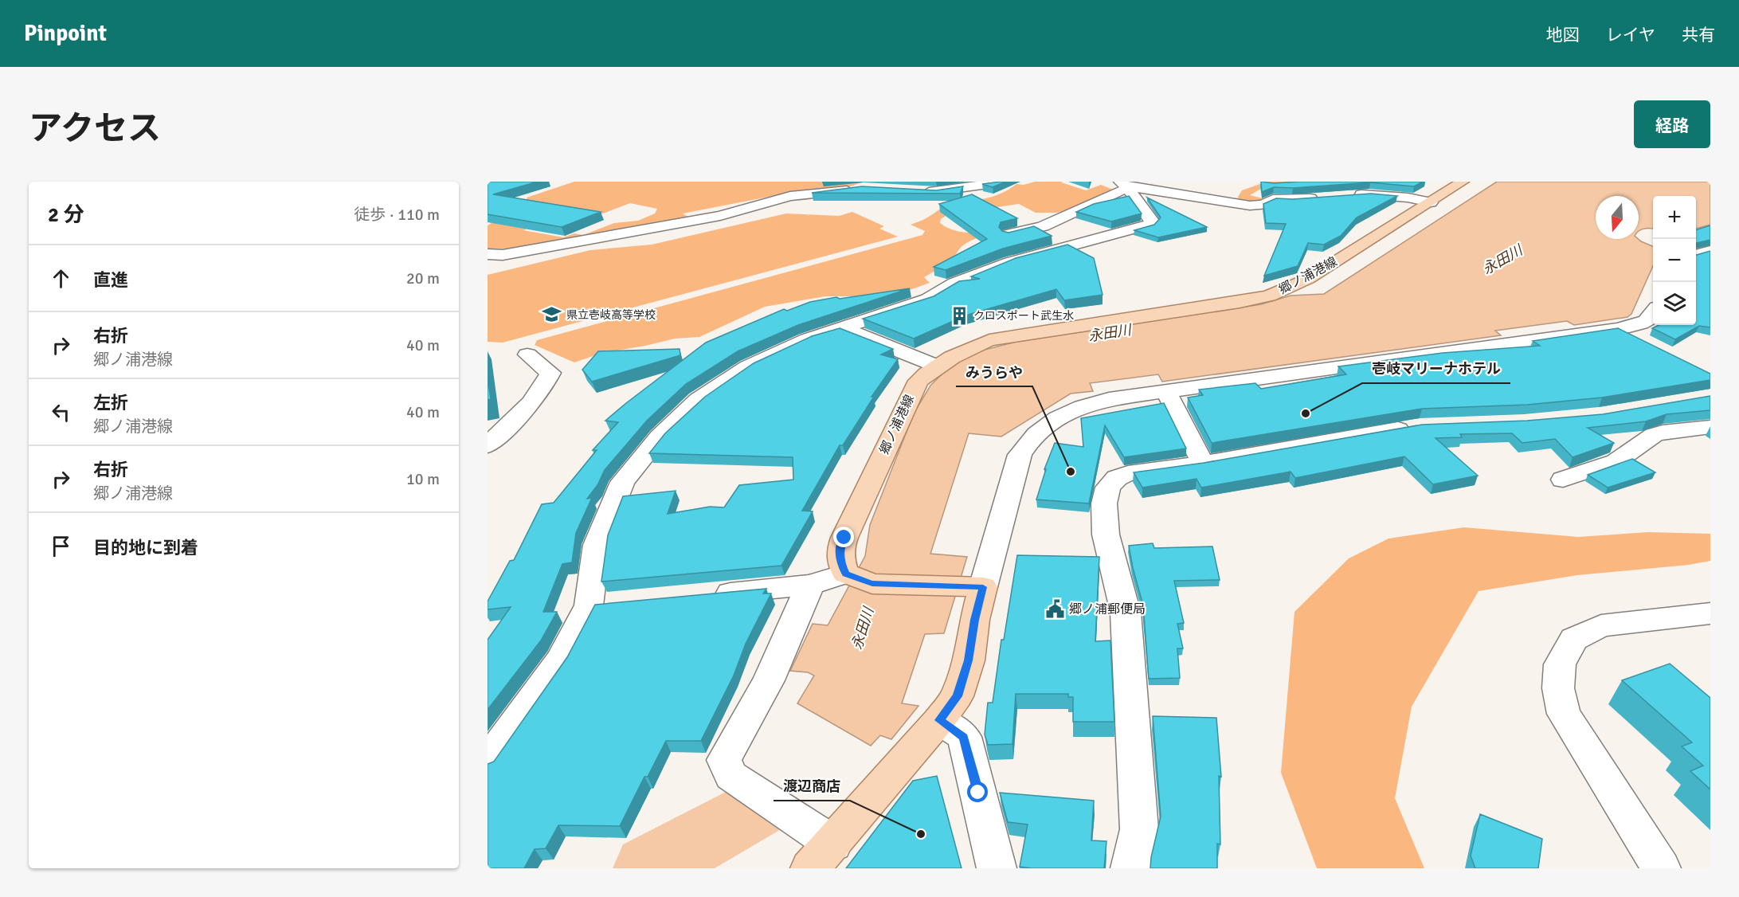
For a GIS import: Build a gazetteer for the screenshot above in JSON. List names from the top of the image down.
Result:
{
  "streets": {
    "main road": ["郷ノ浦港線"]
  },
  "water": ["永田川"],
  "places": {
    "school or university": ["県立壱岐高等学校"],
    "building": ["クロスポート武生水"],
    "other": ["壱岐マリーナホテル", "みうらや", "渡辺商店"],
    "public building": ["郷ノ浦郵便局"]
  },
  "north": "bottom",
  "page": {
    "header": "Pinpoint",
    "nav": ["地図", "レイヤ", "共有"],
    "title": "アクセス",
    "buttons": "経路",
    "heading": ["2 分", "徒歩 · 110 m"],
    "map_buttons": ["+", "−"],
    "list": [
      ["直進", "20 m"],
      ["右折", "郷ノ浦港線", "40 m"],
      ["左折", "郷ノ浦港線", "40 m"],
      ["右折", "郷ノ浦港線", "10 m"],
      "目的地に到着"
    ]
  }
}
